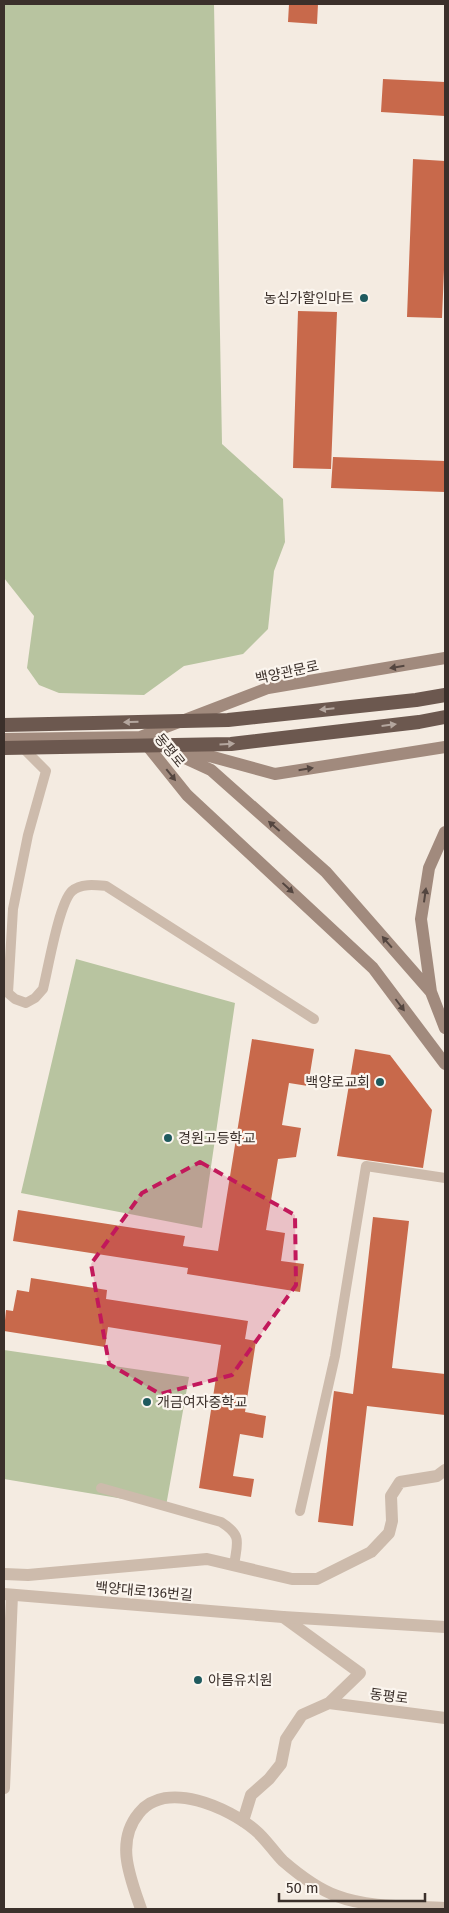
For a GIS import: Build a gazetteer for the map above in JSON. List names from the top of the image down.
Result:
{
  "streets": {
    "main road": ["백양관문로", "동평로"],
    "street": ["백양대로136번길"]
  },
  "crossings": [
    ["백양관문로", "동평로"]
  ],
  "places": [
    "농심가할인마트",
    "백양로교회",
    "경원고등학교",
    "개금여자중학교",
    "아름유치원"
  ],
  "scale_bar": "50 m"
}
